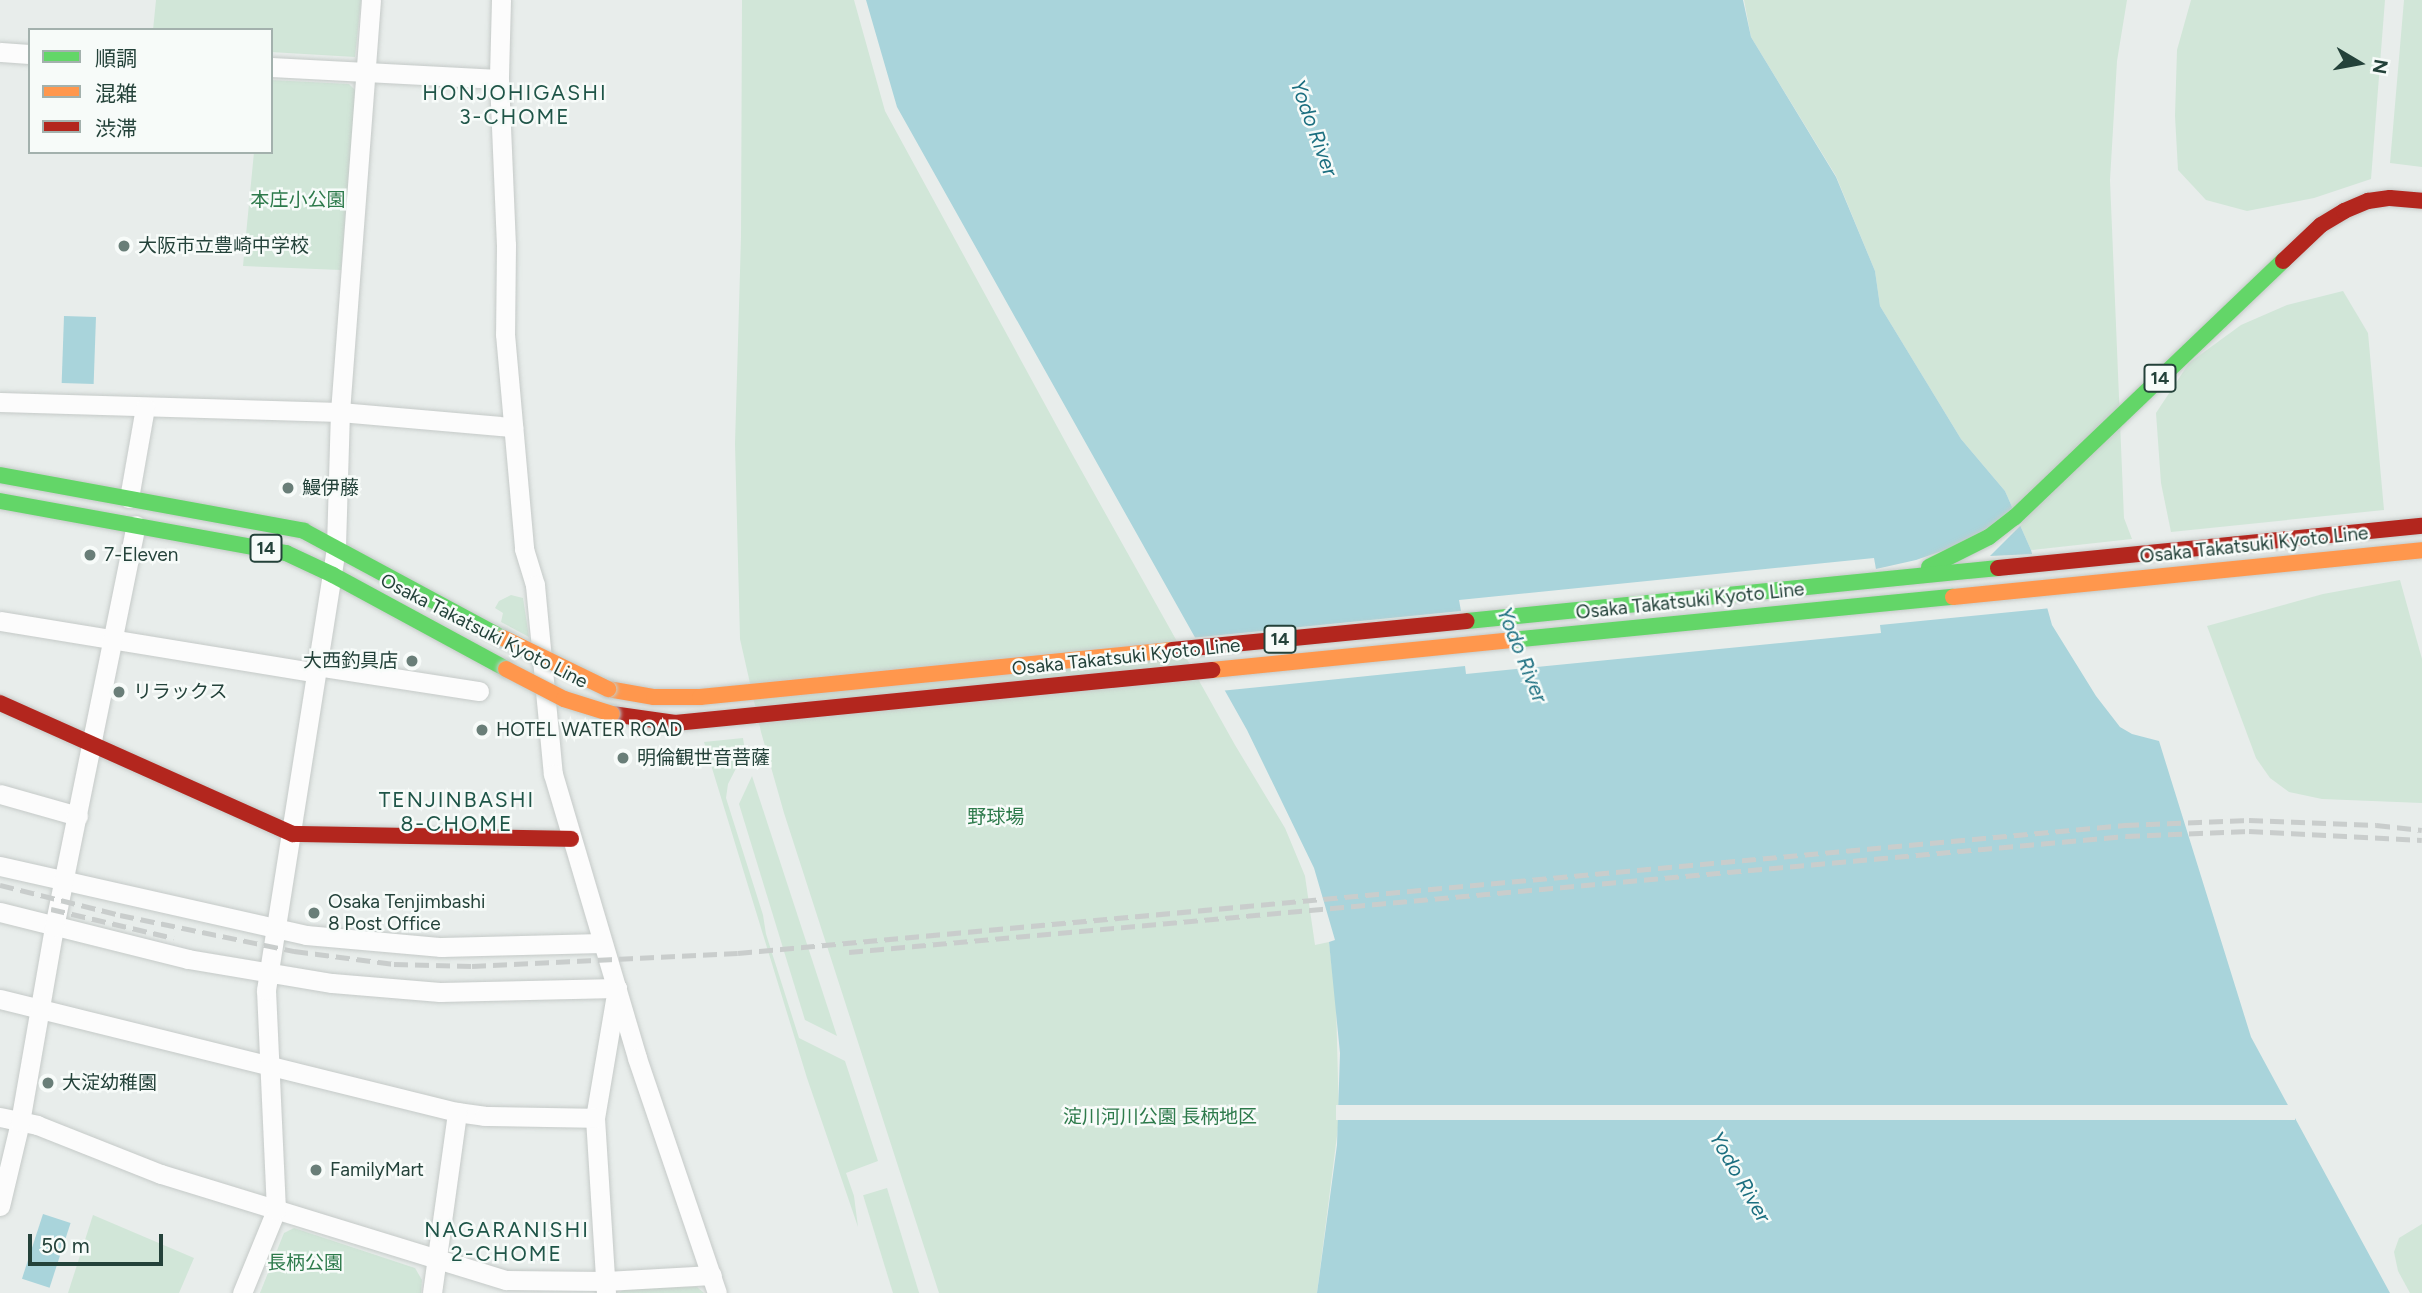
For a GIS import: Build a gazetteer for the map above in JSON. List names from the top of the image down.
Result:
{
  "streets": {
    "main road": ["14", "Osaka Takatsuki Kyoto Line"]
  },
  "districts": ["HONJOHIGASHI 3-CHOME", "TENJINBASHI 8-CHOME", "NAGARANISHI 2-CHOME"],
  "water": ["Yodo River"],
  "parks": [
    "本庄小公園",
    "野球場",
    "淀川河川公園 長柄地区",
    "長柄公園"
  ],
  "places": [
    "大阪市立豊崎中学校",
    "鰻伊藤",
    "7-Eleven",
    "大西釣具店",
    "リラックス",
    "HOTEL WATER ROAD",
    "明倫観世音菩薩",
    "Osaka Tenjimbashi 8 Post Office",
    "大淀幼稚園",
    "FamilyMart"
  ],
  "legend": ["順調", "混雑", "渋滞"],
  "scale_bar": "50 m",
  "north": "right"
}
